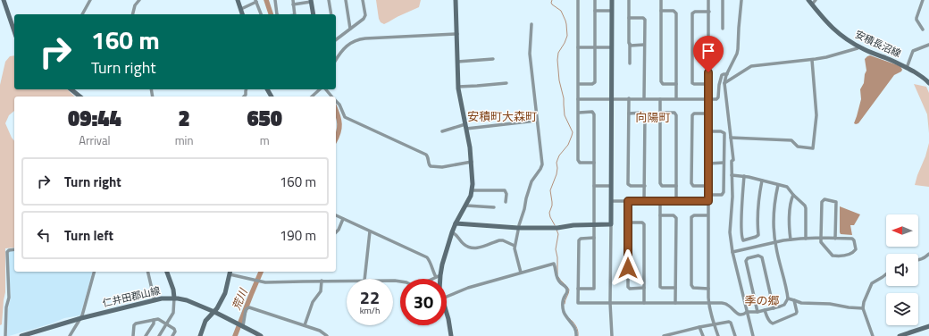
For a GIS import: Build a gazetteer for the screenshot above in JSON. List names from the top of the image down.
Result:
{
  "streets": {
    "street": ["安積長沼線", "仁井田郡山線"]
  },
  "districts": ["安積町大森町", "向陽町", "季の郷"],
  "water": ["荒川"],
  "north": "left",
  "page": {
    "turn": ["160 m", "Turn right"],
    "eta": [
      "09:44",
      "Arrival",
      "2",
      "min",
      "650",
      "m"
    ],
    "list": [
      {
        "name": "Turn right",
        "value": "160 m"
      },
      {
        "name": "Turn left",
        "value": "190 m"
      }
    ],
    "speed": "22 km/h",
    "limit": "30"
  }
}
